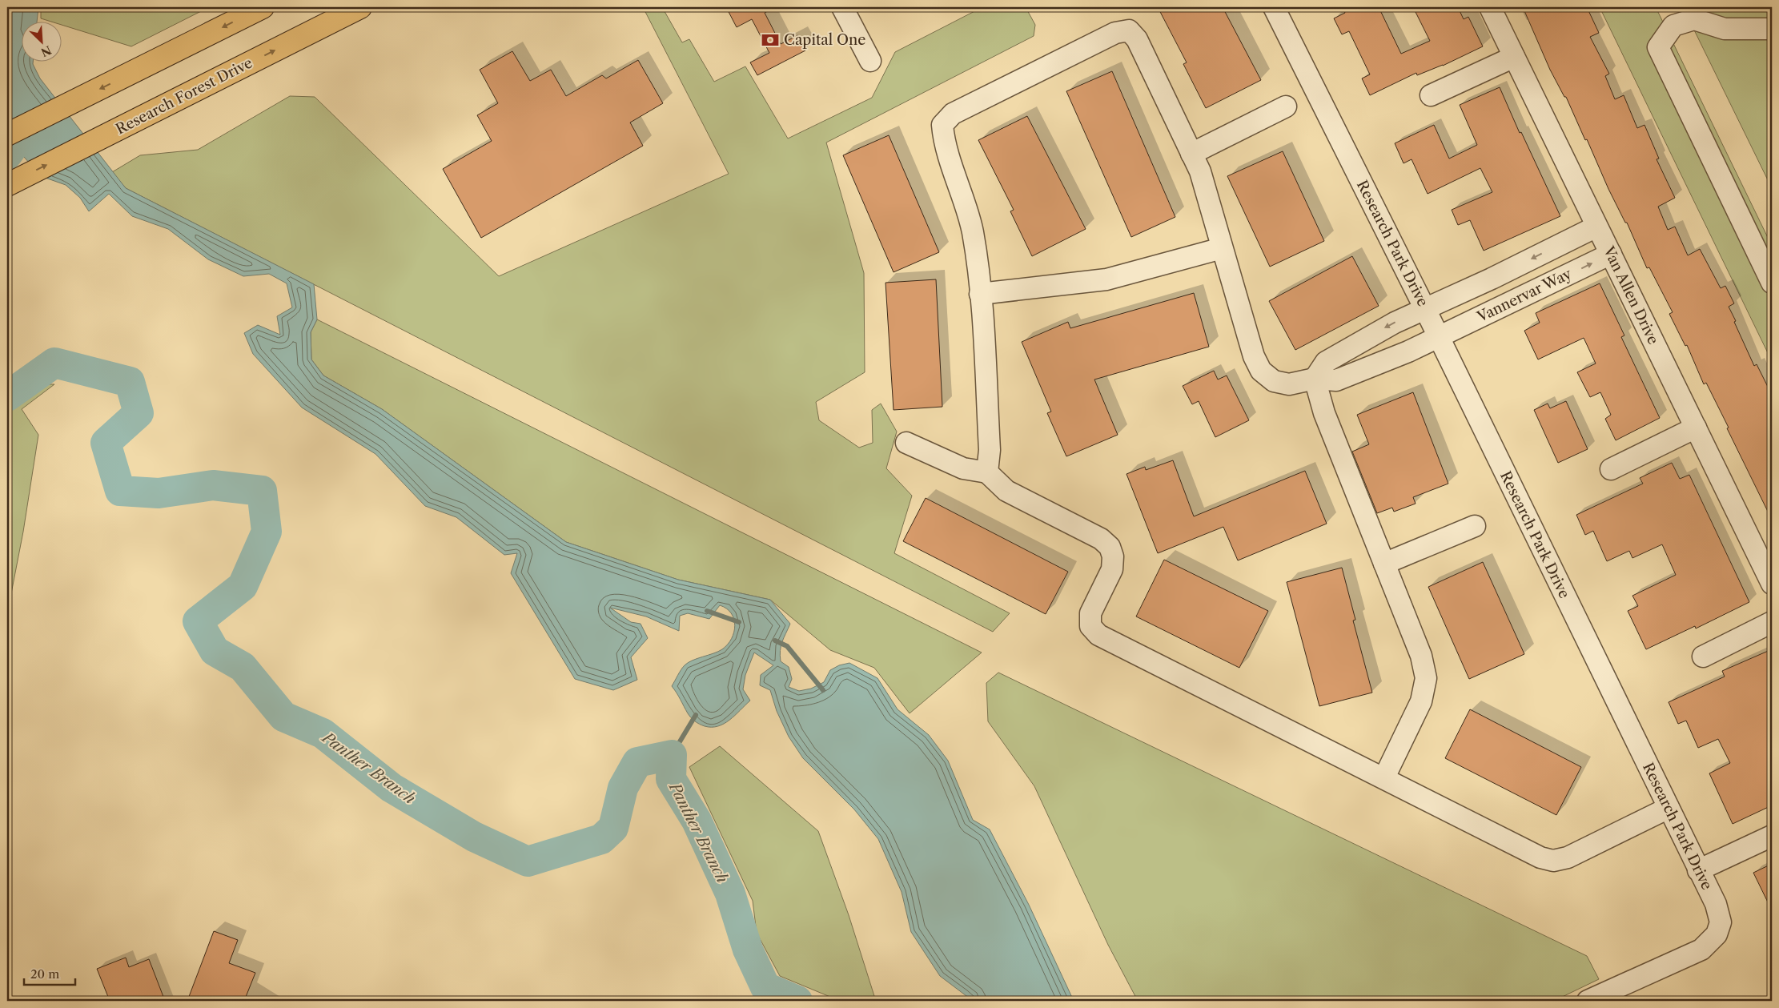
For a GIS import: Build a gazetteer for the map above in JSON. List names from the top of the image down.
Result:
{
  "streets": {
    "main road": ["Research Forest Drive"],
    "street": ["Research Park Drive", "Vannervar Way", "Van Allen Drive"]
  },
  "crossings": [
    ["Research Park Drive", "Vannervar Way"],
    ["Vannervar Way", "Van Allen Drive"]
  ],
  "water": ["Panther Branch"],
  "places": {
    "bank": ["Capital One"]
  },
  "scale_bar": "20 m",
  "north": "bottom right"
}
